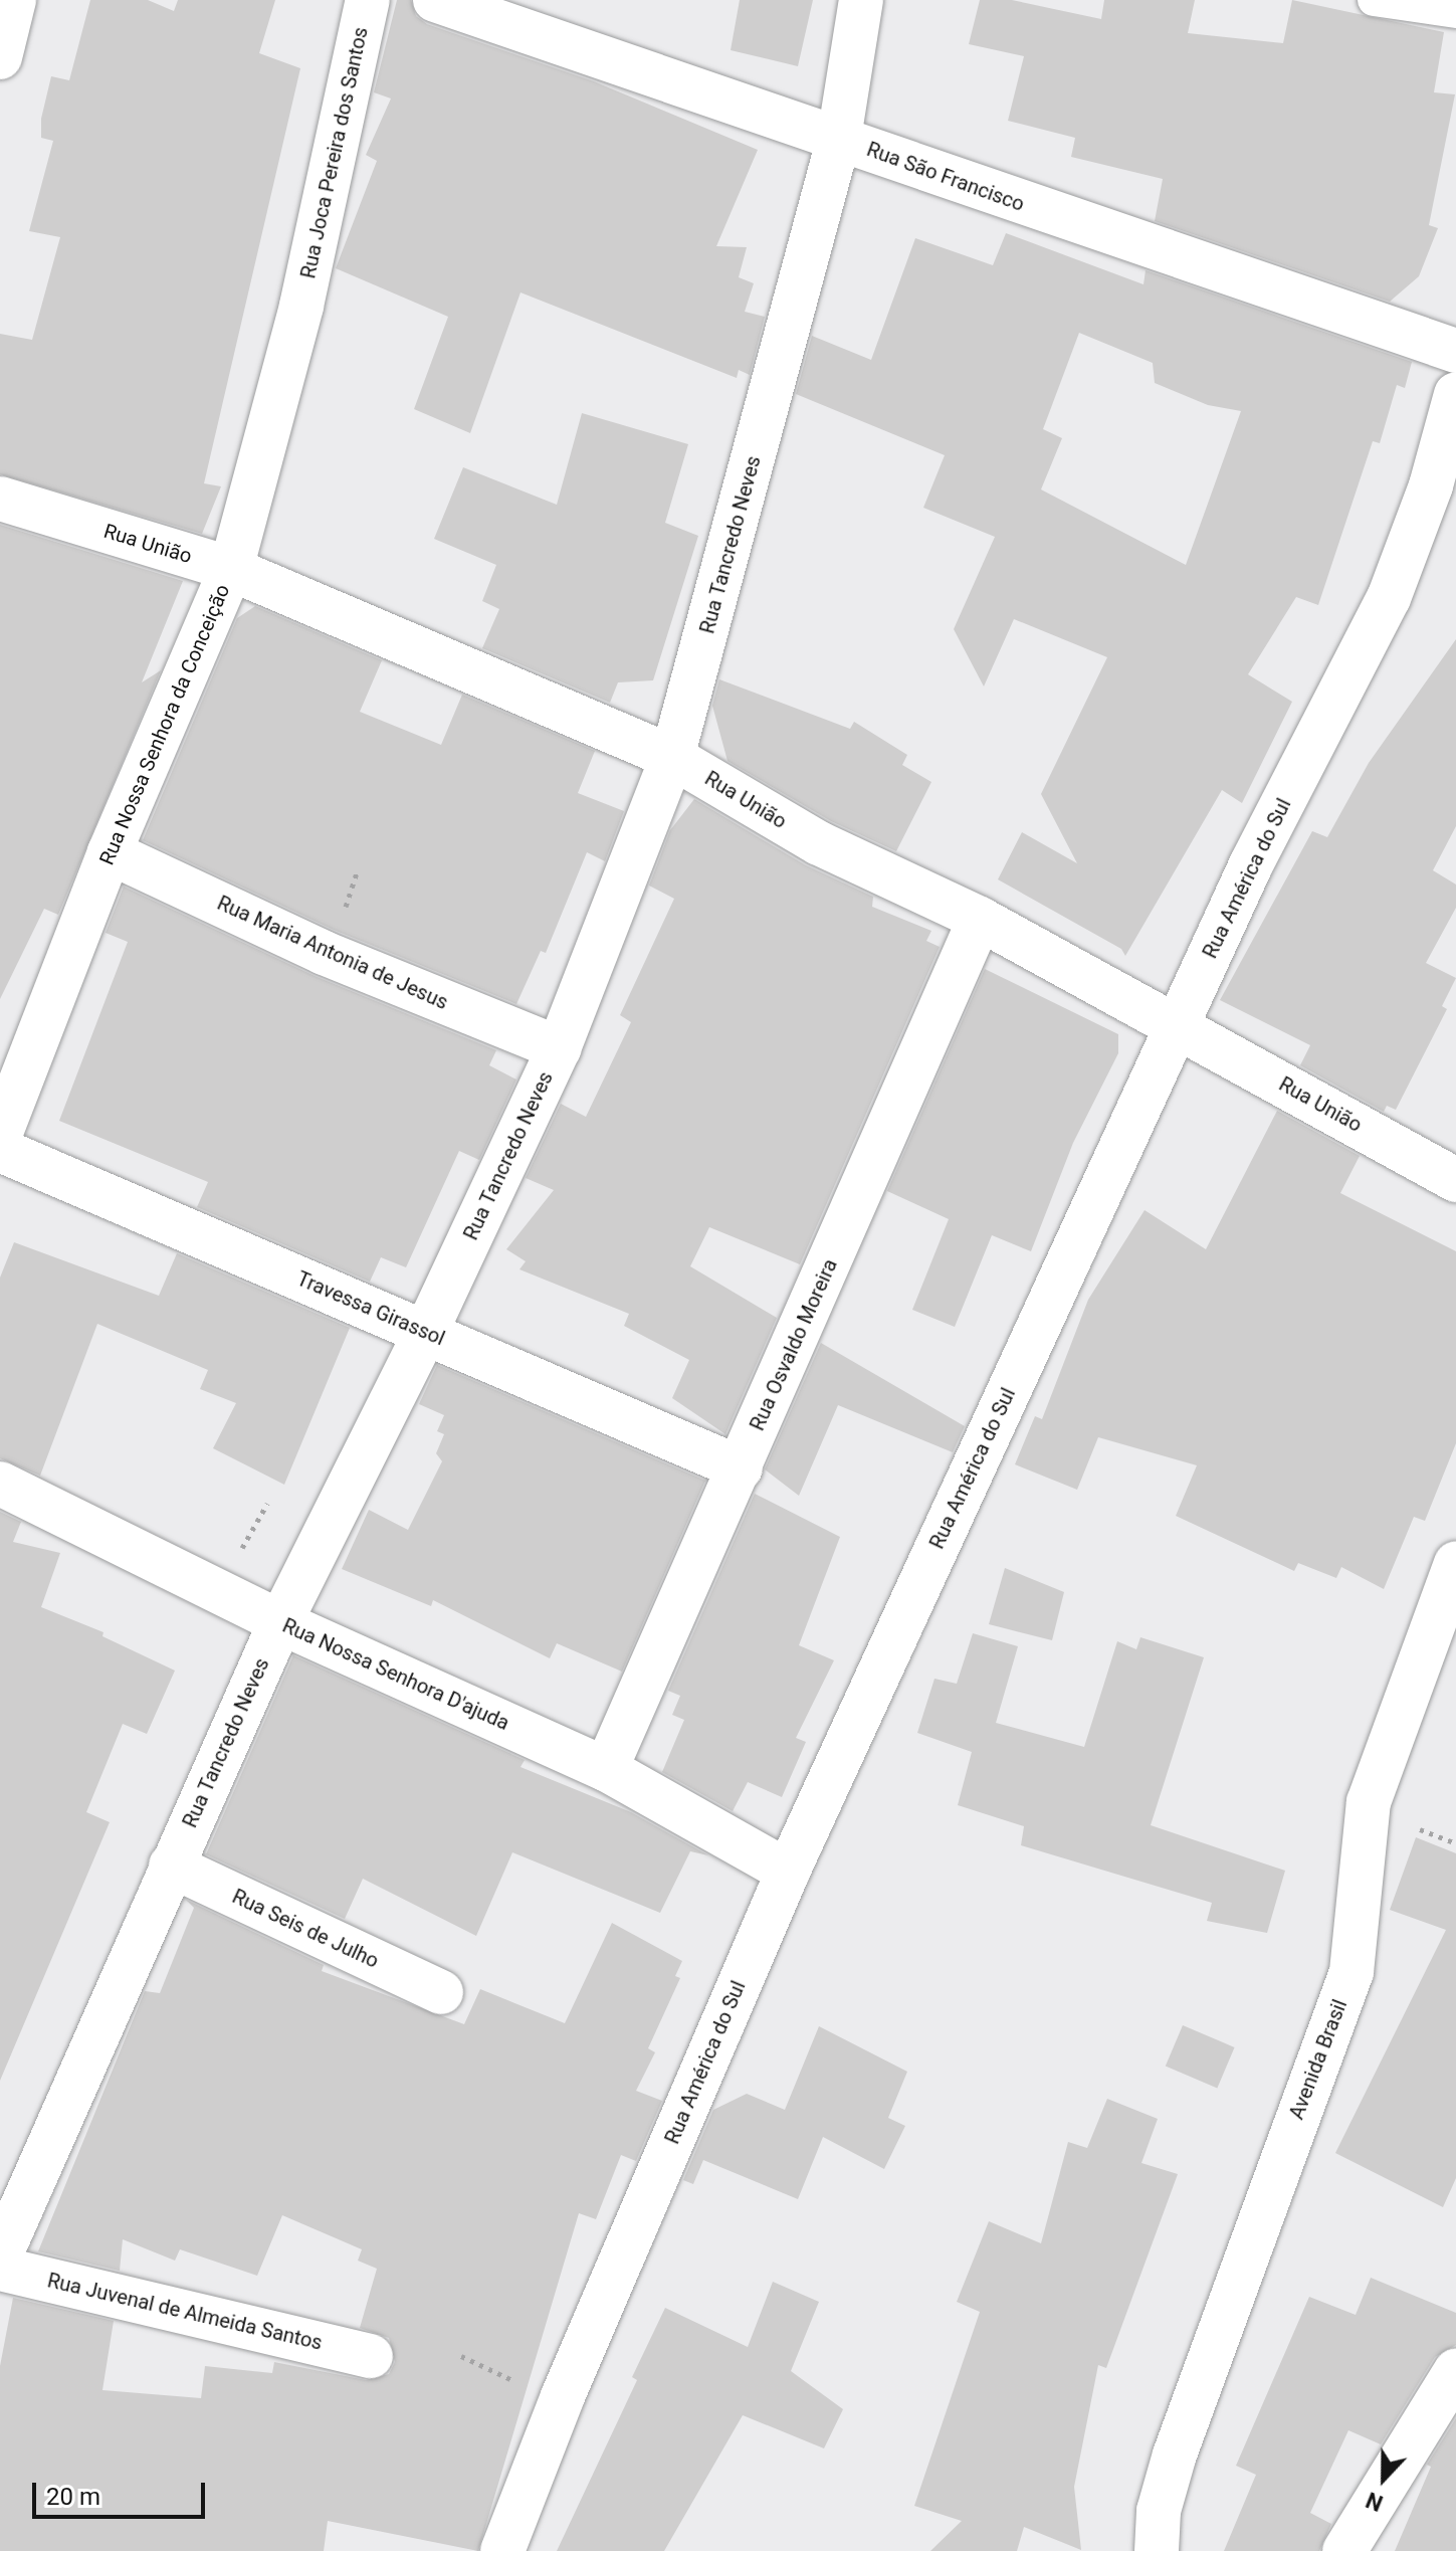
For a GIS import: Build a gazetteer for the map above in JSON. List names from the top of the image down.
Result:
{
  "streets": {
    "street": [
      "Rua Joca Pereira dos Santos",
      "Rua São Francisco",
      "Rua União",
      "Rua Tancredo Neves",
      "Rua Nossa Senhora da Conceição",
      "Rua América do Sul",
      "Rua Maria Antonia de Jesus",
      "Travessa Girassol",
      "Rua Osvaldo Moreira",
      "Rua Nossa Senhora D'ajuda",
      "Rua Seis de Julho",
      "Avenida Brasil",
      "Rua Juvenal de Almeida Santos"
    ]
  },
  "crossings": [
    ["Rua Joca Pereira dos Santos", "Rua Nossa Senhora da Conceição"],
    ["Rua São Francisco", "Rua Tancredo Neves"],
    ["Rua União", "Rua Tancredo Neves"],
    ["Rua União", "Rua Nossa Senhora da Conceição"],
    ["Rua União", "Rua América do Sul"],
    ["Rua União", "Rua Osvaldo Moreira"],
    ["Rua Tancredo Neves", "Rua Maria Antonia de Jesus"],
    ["Rua Tancredo Neves", "Travessa Girassol"],
    ["Rua Tancredo Neves", "Rua Nossa Senhora D'ajuda"],
    ["Rua Tancredo Neves", "Rua Seis de Julho"],
    ["Rua Nossa Senhora da Conceição", "Rua Maria Antonia de Jesus"],
    ["Rua América do Sul", "Rua Nossa Senhora D'ajuda"],
    ["Travessa Girassol", "Rua Osvaldo Moreira"],
    ["Rua Osvaldo Moreira", "Rua Nossa Senhora D'ajuda"]
  ],
  "scale_bar": "20 m",
  "north": "bottom"
}
